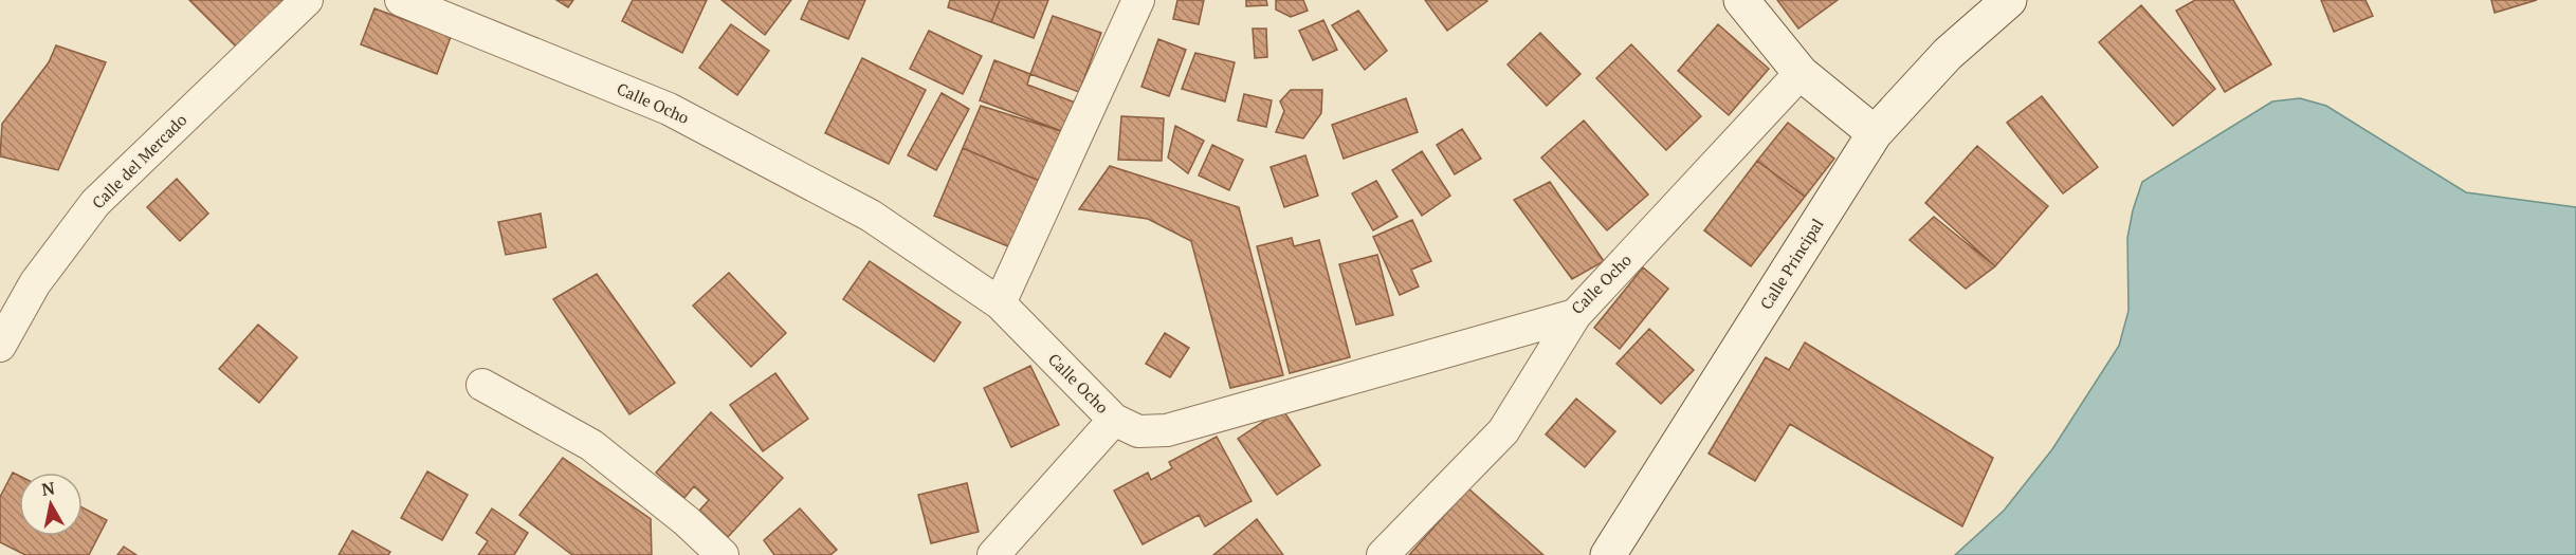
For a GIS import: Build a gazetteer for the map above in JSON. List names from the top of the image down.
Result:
{
  "streets": {
    "street": ["Calle Ocho", "Calle del Mercado", "Calle Principal"]
  },
  "north": "top"
}
